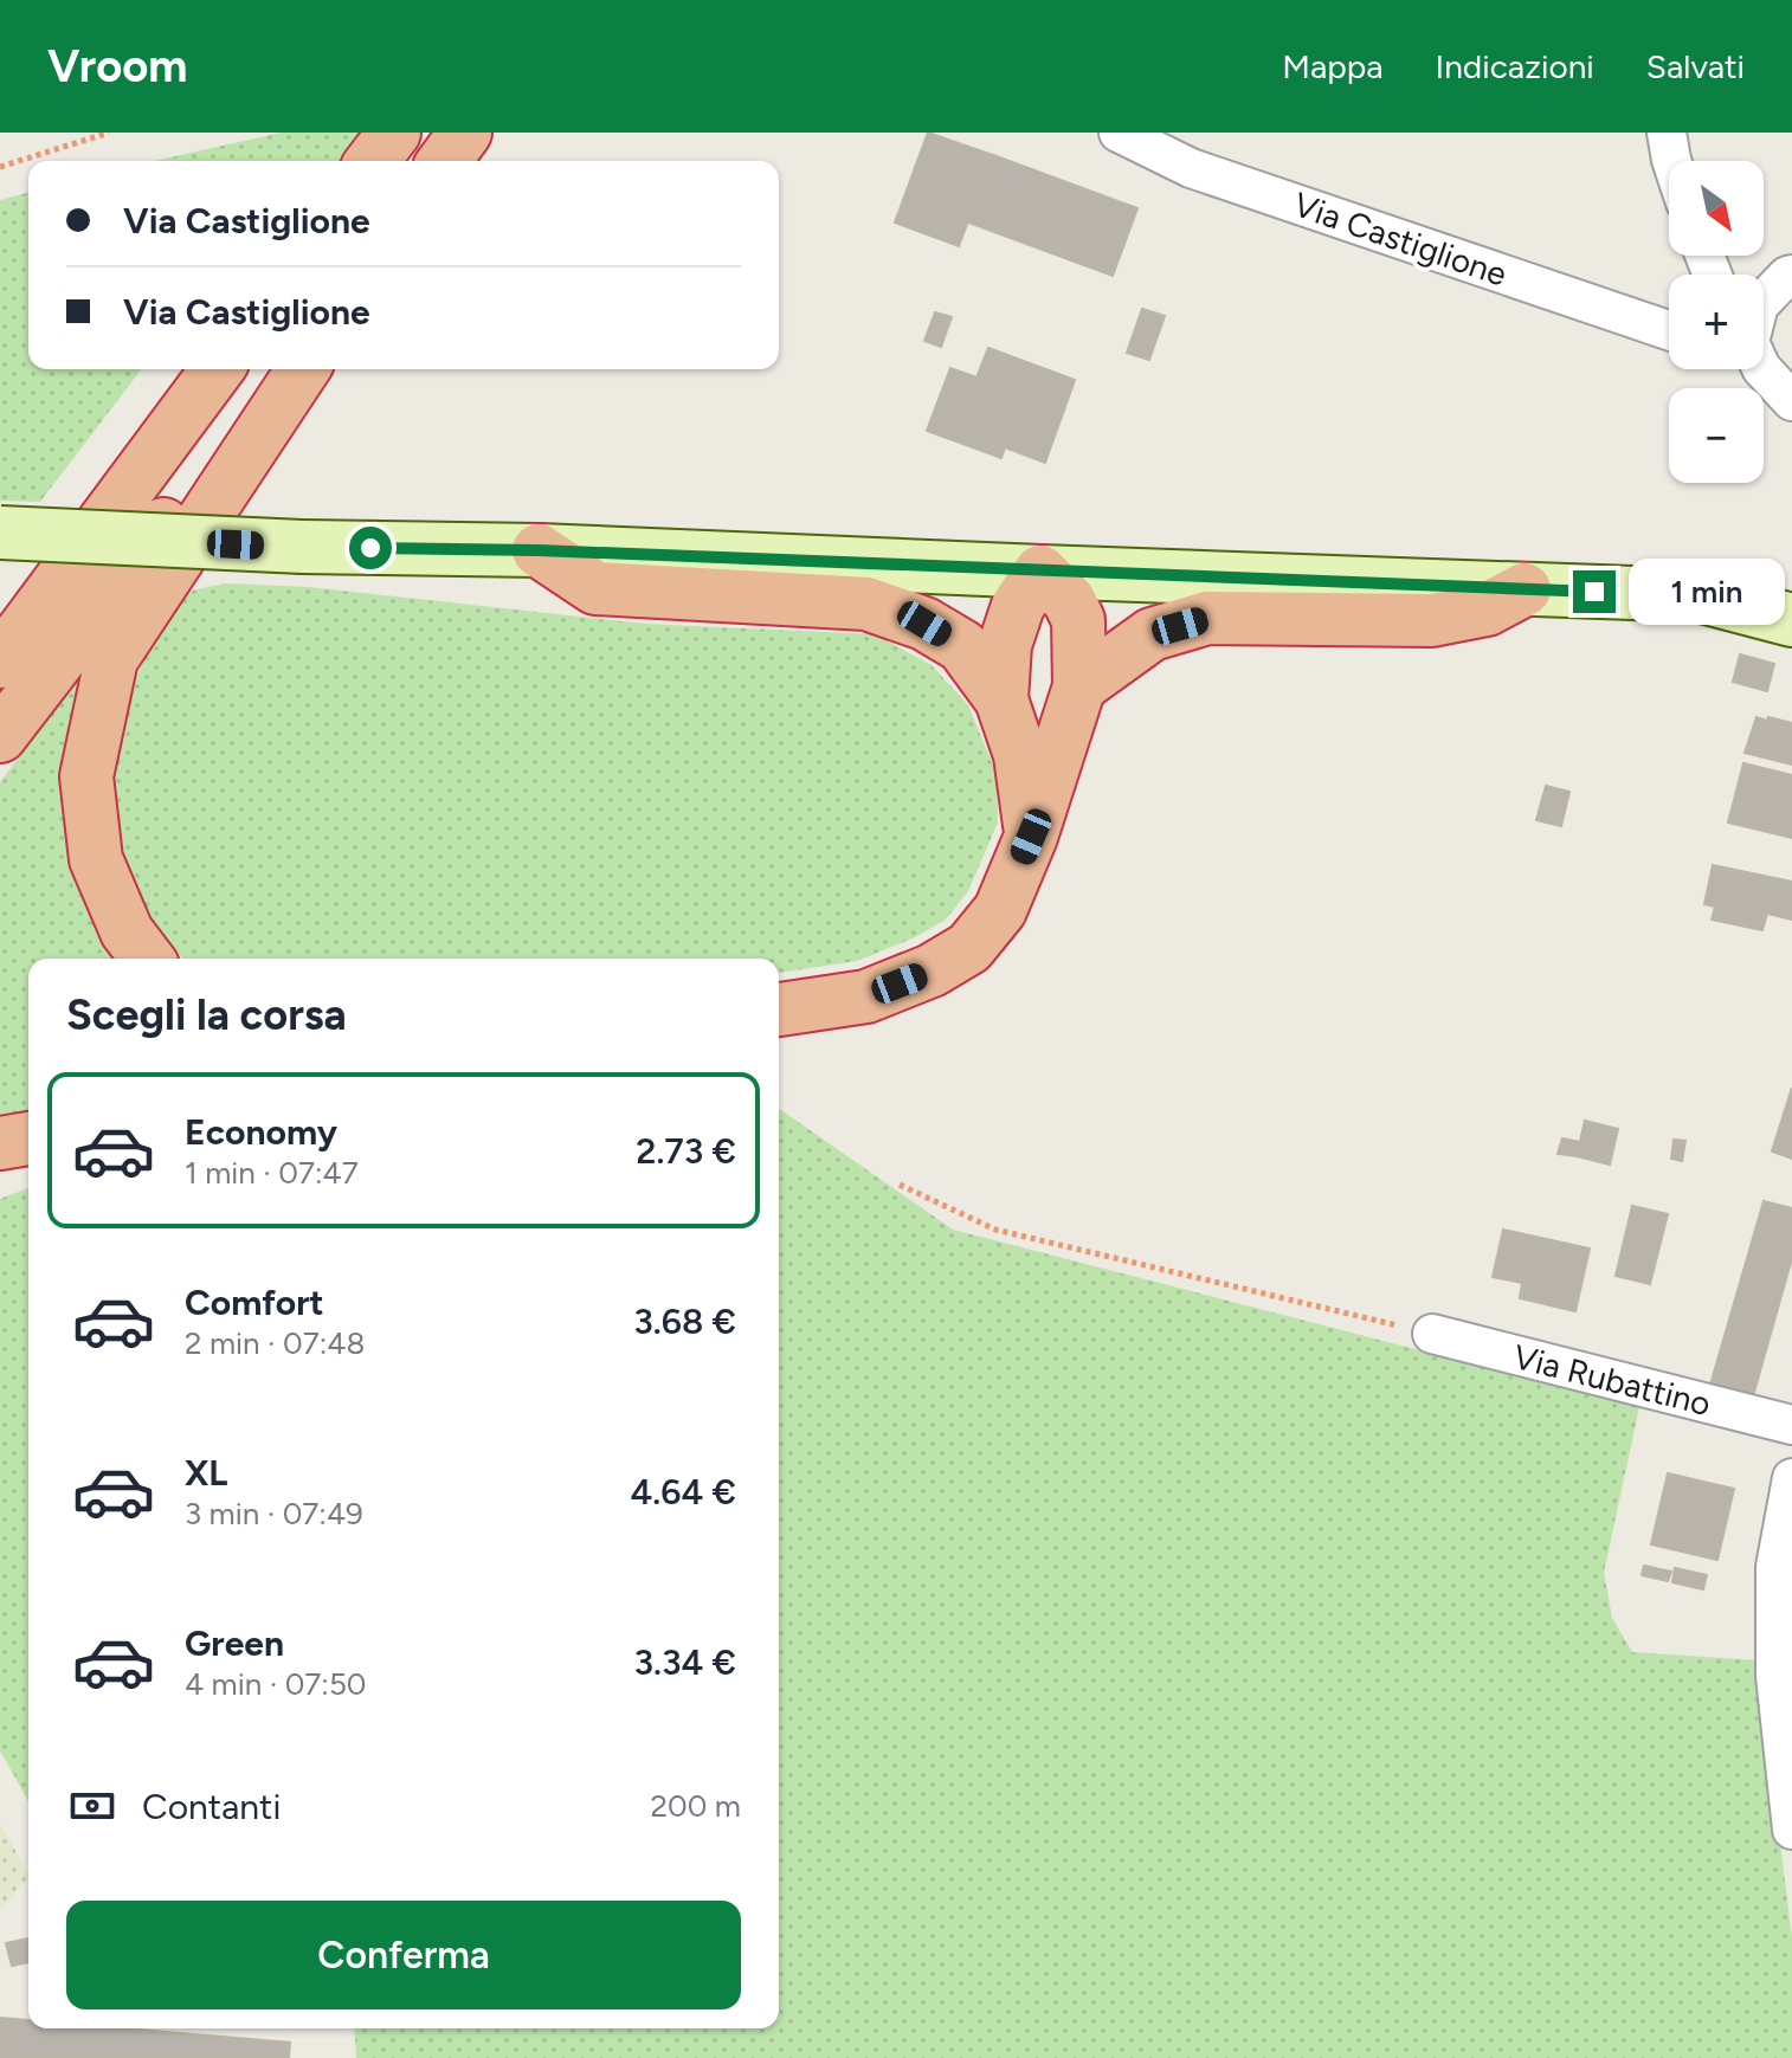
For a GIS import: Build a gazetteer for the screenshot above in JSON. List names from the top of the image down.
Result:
{
  "streets": {
    "street": ["Via Castiglione", "Via Rubattino"]
  },
  "north": "bottom right",
  "page": {
    "header": "Vroom",
    "nav": ["Mappa", "Indicazioni", "Salvati"],
    "map_buttons": ["+", "−"],
    "banner": ["Via Castiglione", "Via Castiglione"],
    "bubble": "1 min",
    "heading": "Scegli la corsa",
    "list": [
      {
        "name": "Economy",
        "note": "1 min · 07:47",
        "value": "2.73 €"
      },
      {
        "name": "Comfort",
        "note": "2 min · 07:48",
        "value": "3.68 €"
      },
      {
        "name": "XL",
        "note": "3 min · 07:49",
        "value": "4.64 €"
      },
      {
        "name": "Green",
        "note": "4 min · 07:50",
        "value": "3.34 €"
      }
    ],
    "pay": ["Contanti", "200 m"],
    "buttons": "Conferma"
  }
}
